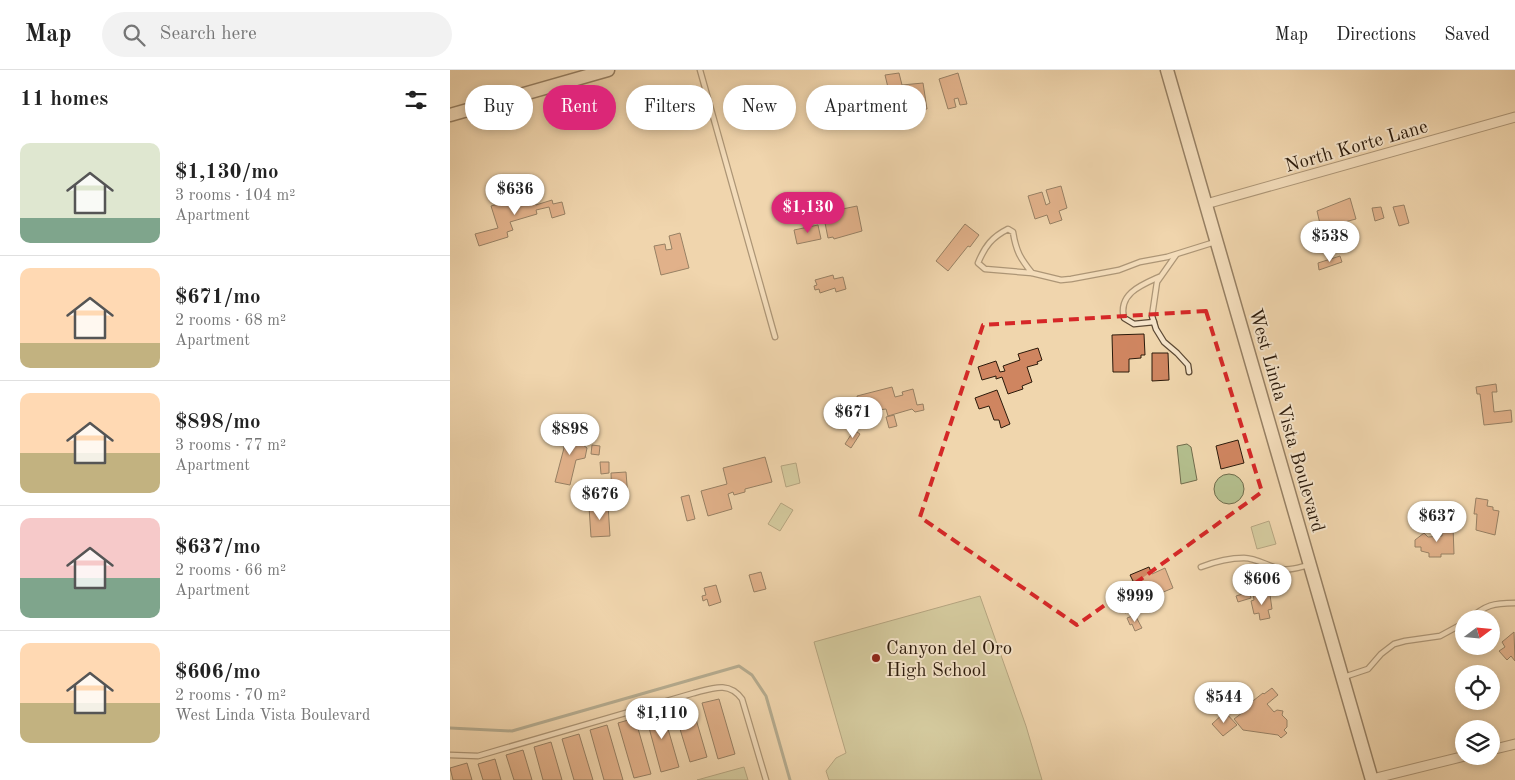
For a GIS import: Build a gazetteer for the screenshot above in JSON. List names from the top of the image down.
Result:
{
  "streets": {
    "street": ["North Korte Lane", "West Linda Vista Boulevard"]
  },
  "crossings": [
    ["North Korte Lane", "West Linda Vista Boulevard"]
  ],
  "places": ["Canyon del Oro High School"],
  "north": "right",
  "page": {
    "header": "Map",
    "search": "Search here",
    "nav": ["Map", "Directions", "Saved"],
    "heading": "11 homes",
    "chip": [
      "Buy",
      "Rent",
      "Filters",
      "New",
      "Apartment"
    ],
    "list": [
      {
        "name": "$1,130/mo",
        "note": "3 rooms · 104 m² · Apartment"
      },
      {
        "name": "$671/mo",
        "note": "2 rooms · 68 m² · Apartment"
      },
      {
        "name": "$898/mo",
        "note": "3 rooms · 77 m² · Apartment"
      },
      {
        "name": "$637/mo",
        "note": "2 rooms · 66 m² · Apartment"
      },
      {
        "name": "$606/mo",
        "note": "2 rooms · 70 m² · West Linda Vista Boulevard"
      }
    ],
    "price": [
      "$636",
      "$1,130",
      "$538",
      "$671",
      "$898",
      "$676",
      "$637",
      "$606",
      "$999",
      "$544",
      "$1,110"
    ]
  }
}
